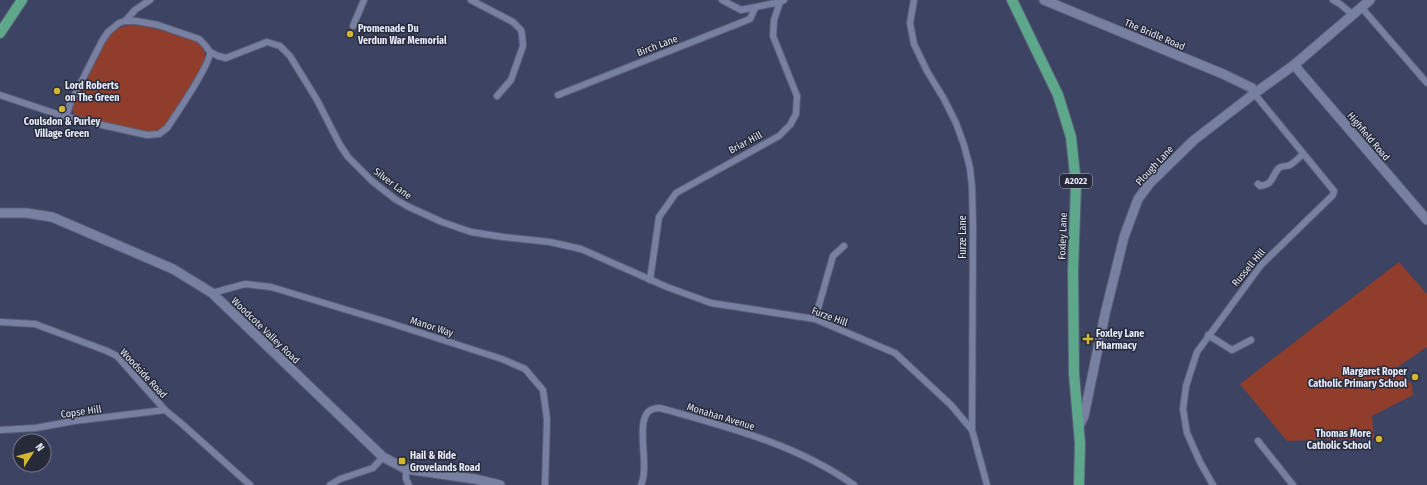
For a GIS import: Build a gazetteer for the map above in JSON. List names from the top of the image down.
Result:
{
  "streets": {
    "main road": ["A2022", "Foxley Lane"],
    "street": [
      "The Bridle Road",
      "Birch Lane",
      "Highfield Road",
      "Briar Hill",
      "Plough Lane",
      "Silver Lane",
      "Furze Lane",
      "Russell Hill",
      "Furze Hill",
      "Manor Way",
      "Woodcote Valley Road",
      "Woodside Road",
      "Copse Hill",
      "Monahan Avenue"
    ]
  },
  "crossings": [
    ["The Bridle Road", "Plough Lane"],
    ["The Bridle Road", "Russell Hill"],
    ["Highfield Road", "Plough Lane"],
    ["Briar Hill", "Silver Lane"],
    ["Briar Hill", "Furze Hill"],
    ["Plough Lane", "Foxley Lane"],
    ["Plough Lane", "Russell Hill"],
    ["Silver Lane", "Furze Hill"],
    ["Furze Lane", "Furze Hill"],
    ["Manor Way", "Woodcote Valley Road"],
    ["Woodside Road", "Copse Hill"]
  ],
  "places": {
    "other": [
      "Promenade Du Verdun War Memorial",
      "Lord Roberts on The Green",
      "Coulsdon & Purley Village Green",
      "Margaret Roper Catholic Primary School",
      "Thomas More Catholic School"
    ],
    "health": ["Foxley Lane Pharmacy"],
    "transit": ["Hail & Ride Grovelands Road"]
  },
  "north": "top right"
}
